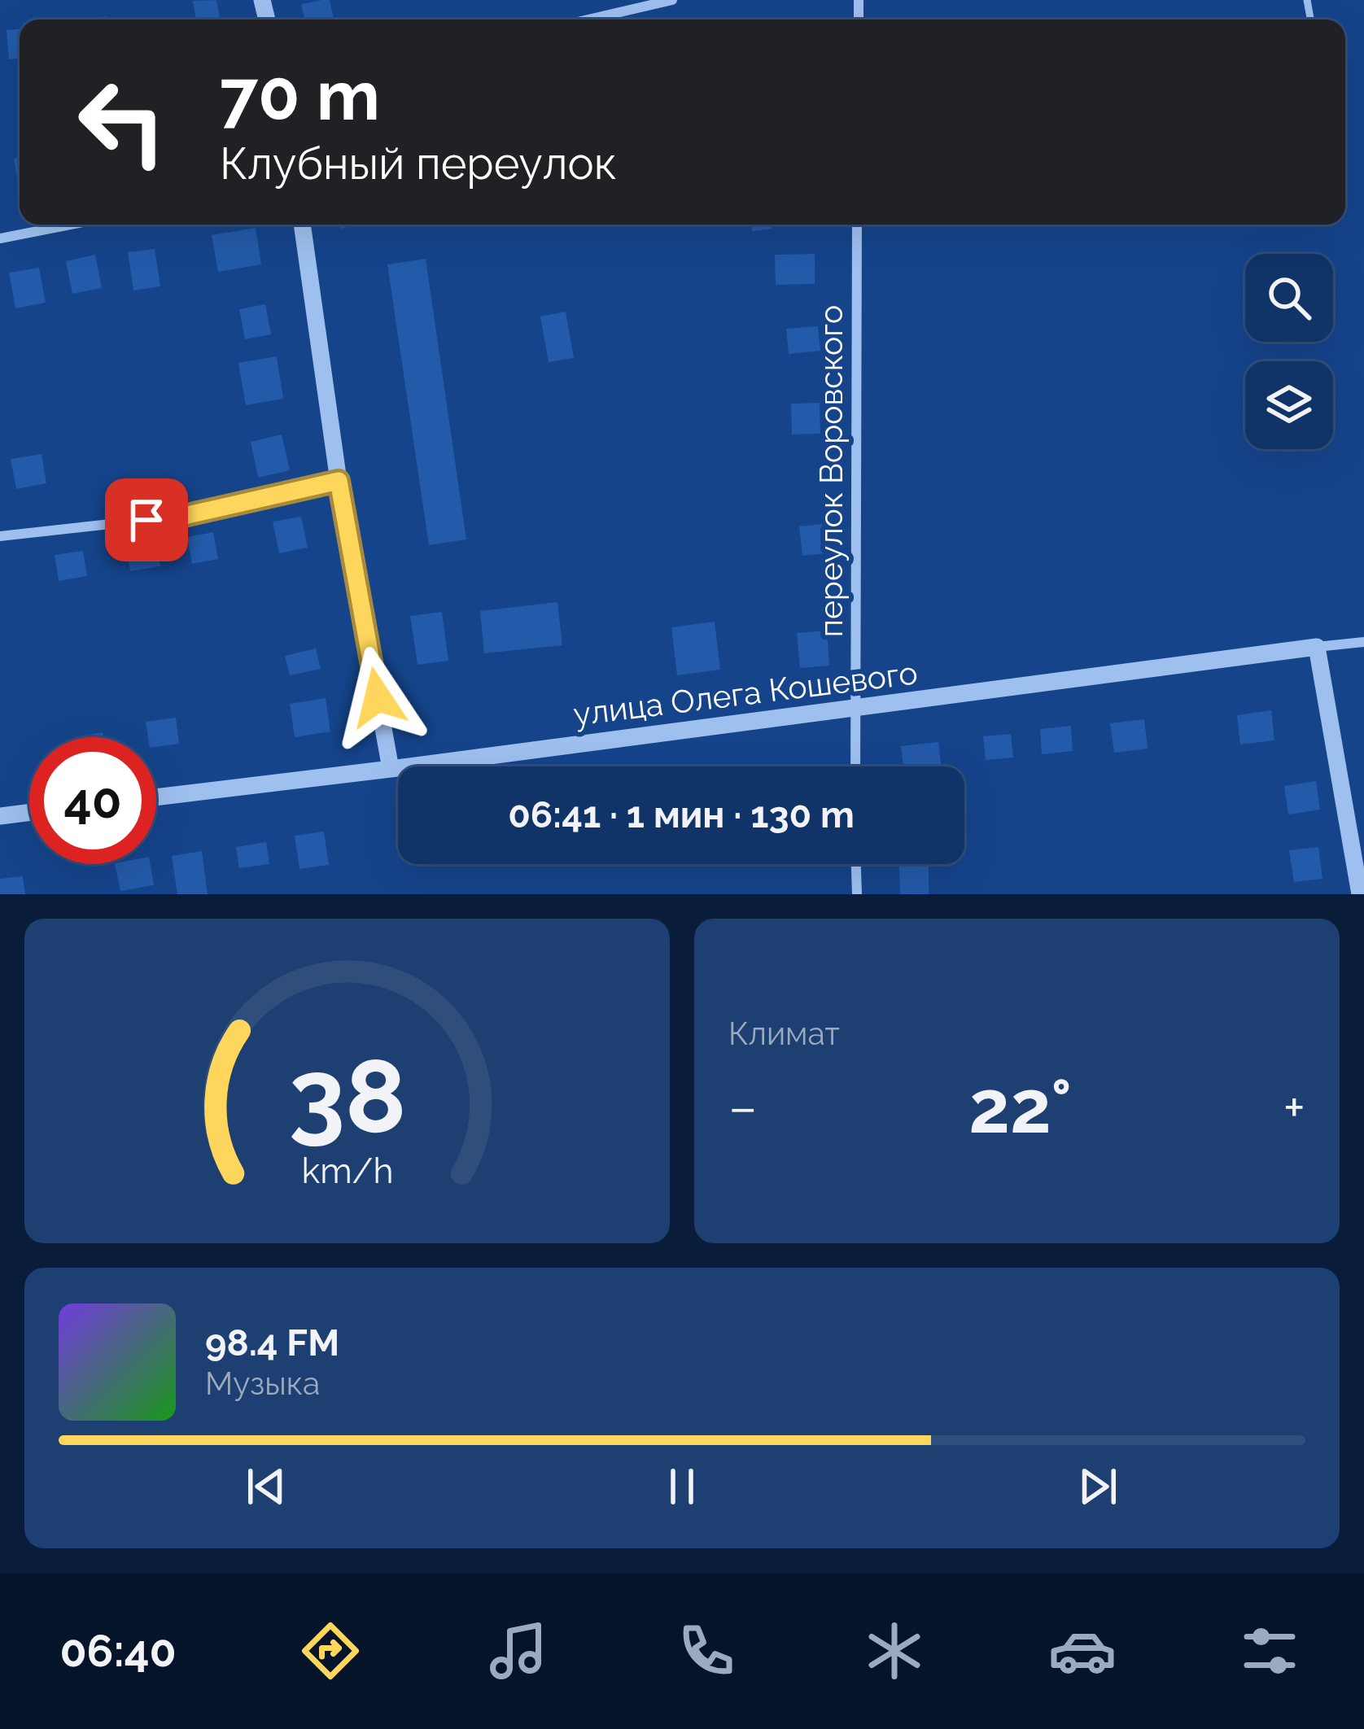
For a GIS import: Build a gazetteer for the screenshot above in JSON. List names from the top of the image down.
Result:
{
  "streets": {
    "street": ["переулок Воровского", "улица Олега Кошевого"]
  },
  "crossings": [
    ["переулок Воровского", "улица Олега Кошевого"]
  ],
  "page": {
    "turn": ["70 m", "Клубный переулок"],
    "limit": "40",
    "trip": "06:41 · 1 мин · 130 m",
    "tile": "Климат",
    "heat": ["−", "22°", "+"],
    "song": ["98.4 FM", "Музыка"],
    "tabs": "06:40",
    "gauge": ["38", "km/h"]
  }
}
